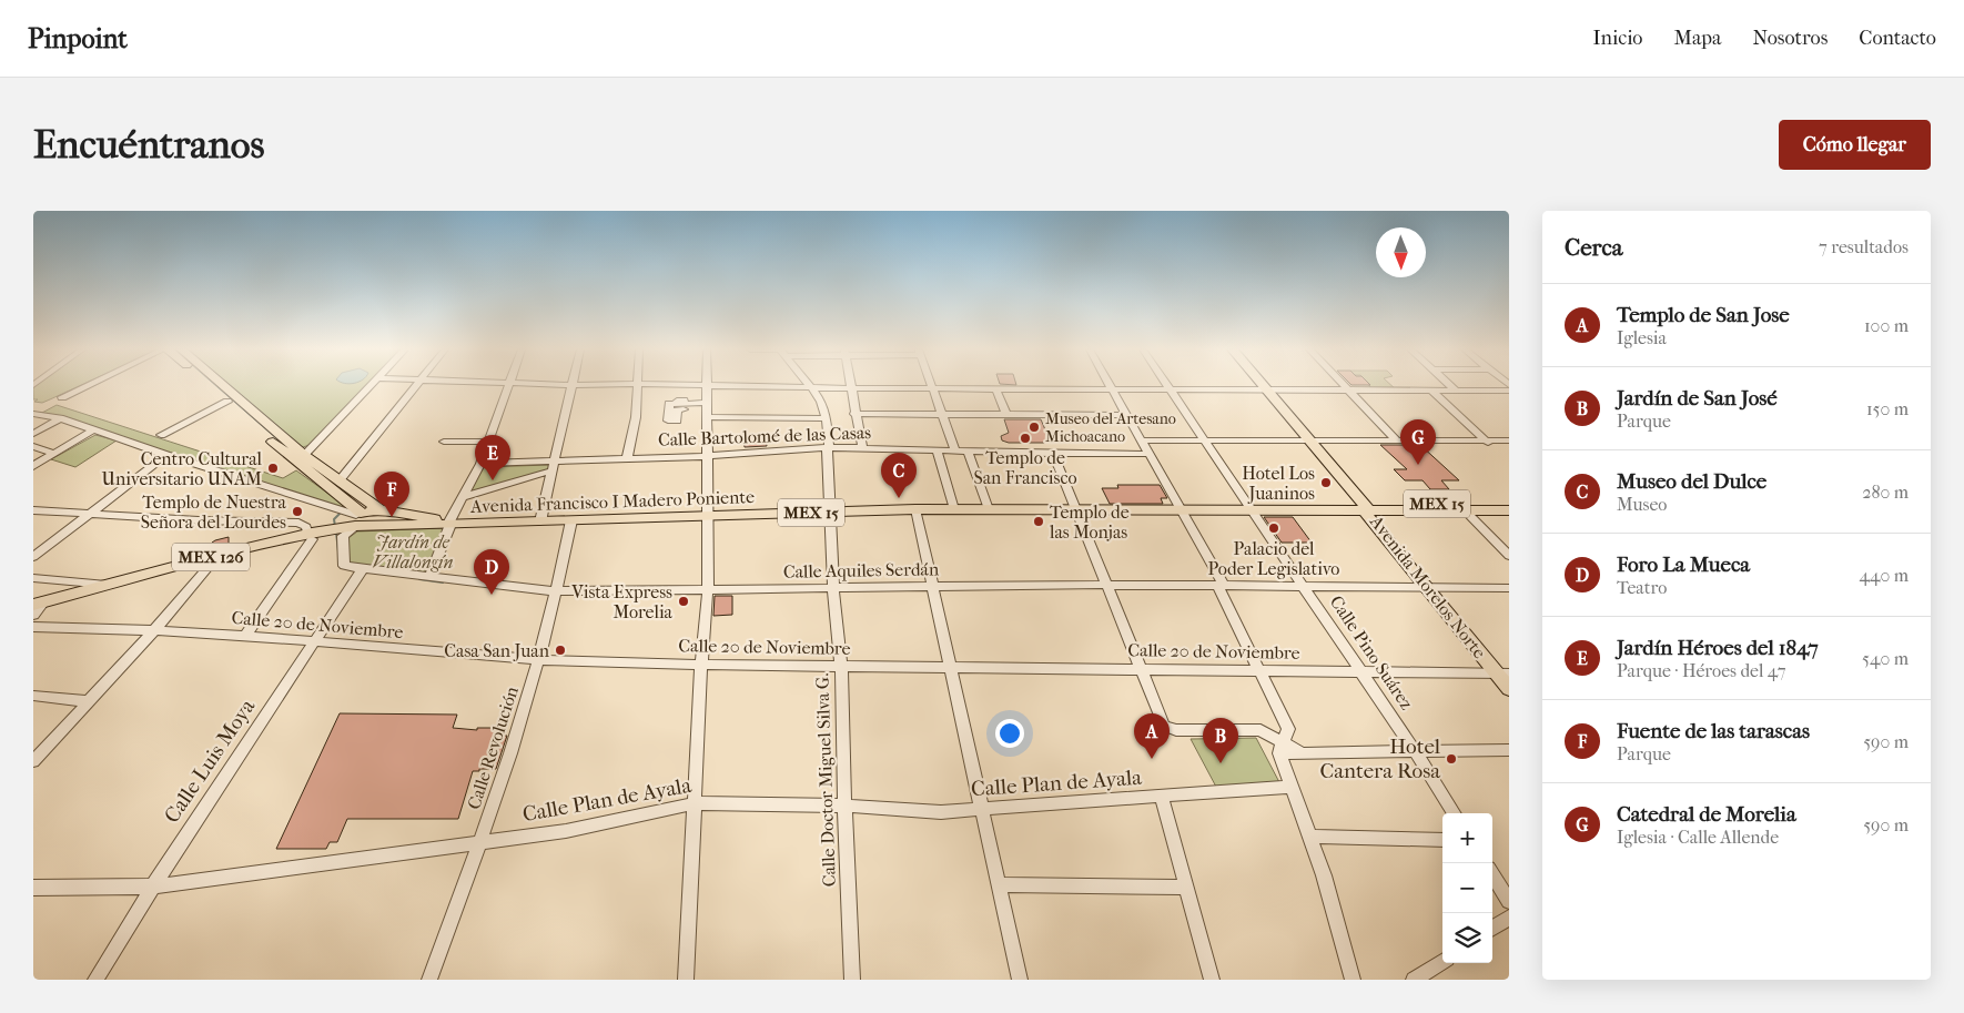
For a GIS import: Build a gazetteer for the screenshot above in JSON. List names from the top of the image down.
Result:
{
  "streets": {
    "main road": [
      "Avenida Francisco I Madero Poniente",
      "MEX 15",
      "MEX 126",
      "Avenida Morelos Norte"
    ],
    "street": [
      "Calle Bartolomé de las Casas",
      "Calle Aquiles Serdán",
      "Calle 20 de Noviembre",
      "Calle Pino Suárez",
      "Calle Revolución",
      "Calle Luis Moya",
      "Calle Doctor Miguel Silva G.",
      "Calle Plan de Ayala"
    ]
  },
  "crossings": [
    ["Calle Bartolomé de las Casas", "Calle Doctor Miguel Silva G."],
    ["Avenida Francisco I Madero Poniente", "MEX 15"],
    ["Avenida Francisco I Madero Poniente", "Avenida Morelos Norte"],
    ["Avenida Francisco I Madero Poniente", "Calle Pino Suárez"],
    ["Avenida Francisco I Madero Poniente", "Calle Revolución"],
    ["Avenida Francisco I Madero Poniente", "Calle Doctor Miguel Silva G."],
    ["MEX 15", "MEX 126"],
    ["MEX 15", "Calle Aquiles Serdán"],
    ["MEX 15", "Avenida Morelos Norte"],
    ["MEX 126", "Calle Aquiles Serdán"],
    ["Calle Aquiles Serdán", "Avenida Morelos Norte"],
    ["Calle Aquiles Serdán", "Calle Pino Suárez"],
    ["Calle Aquiles Serdán", "Calle Revolución"],
    ["Calle Aquiles Serdán", "Calle Luis Moya"],
    ["Calle Aquiles Serdán", "Calle Doctor Miguel Silva G."],
    ["Avenida Morelos Norte", "Calle 20 de Noviembre"],
    ["Calle 20 de Noviembre", "Calle Pino Suárez"],
    ["Calle 20 de Noviembre", "Calle Revolución"],
    ["Calle 20 de Noviembre", "Calle Luis Moya"],
    ["Calle 20 de Noviembre", "Calle Doctor Miguel Silva G."],
    ["Calle Revolución", "Calle Plan de Ayala"],
    ["Calle Luis Moya", "Calle Plan de Ayala"],
    ["Calle Doctor Miguel Silva G.", "Calle Plan de Ayala"]
  ],
  "parks": ["Jardín de Villalongín"],
  "places": [
    "Museo del Artesano Michoacano",
    "Templo de San Francisco",
    "Centro Cultural Universitario UNAM",
    "Hotel Los Juaninos",
    "Templo de Nuestra Señora del Lourdes",
    "Templo de las Monjas",
    "Palacio del Poder Legislativo",
    "Vista Express Morelia",
    "Casa San Juan",
    "Hotel Cantera Rosa"
  ],
  "north": "bottom",
  "page": {
    "header": "Pinpoint",
    "nav": [
      "Inicio",
      "Mapa",
      "Nosotros",
      "Contacto"
    ],
    "buttons": "Cómo llegar",
    "title": "Encuéntranos",
    "heading": ["Cerca", "7 resultados"],
    "list": [
      {
        "mark": "A",
        "name": "Templo de San Jose",
        "note": "Iglesia",
        "value": "100 m"
      },
      {
        "mark": "B",
        "name": "Jardín de San José",
        "note": "Parque",
        "value": "150 m"
      },
      {
        "mark": "C",
        "name": "Museo del Dulce",
        "note": "Museo",
        "value": "280 m"
      },
      {
        "mark": "D",
        "name": "Foro La Mueca",
        "note": "Teatro",
        "value": "440 m"
      },
      {
        "mark": "E",
        "name": "Jardín Héroes del 1847",
        "note": "Parque · Héroes del 47",
        "value": "540 m"
      },
      {
        "mark": "F",
        "name": "Fuente de las tarascas",
        "note": "Parque",
        "value": "590 m"
      },
      {
        "mark": "G",
        "name": "Catedral de Morelia",
        "note": "Iglesia · Calle Allende",
        "value": "590 m"
      }
    ],
    "pins": [
      "G",
      "E",
      "C",
      "F",
      "D",
      "A",
      "B"
    ],
    "map_buttons": ["+", "−"]
  }
}
